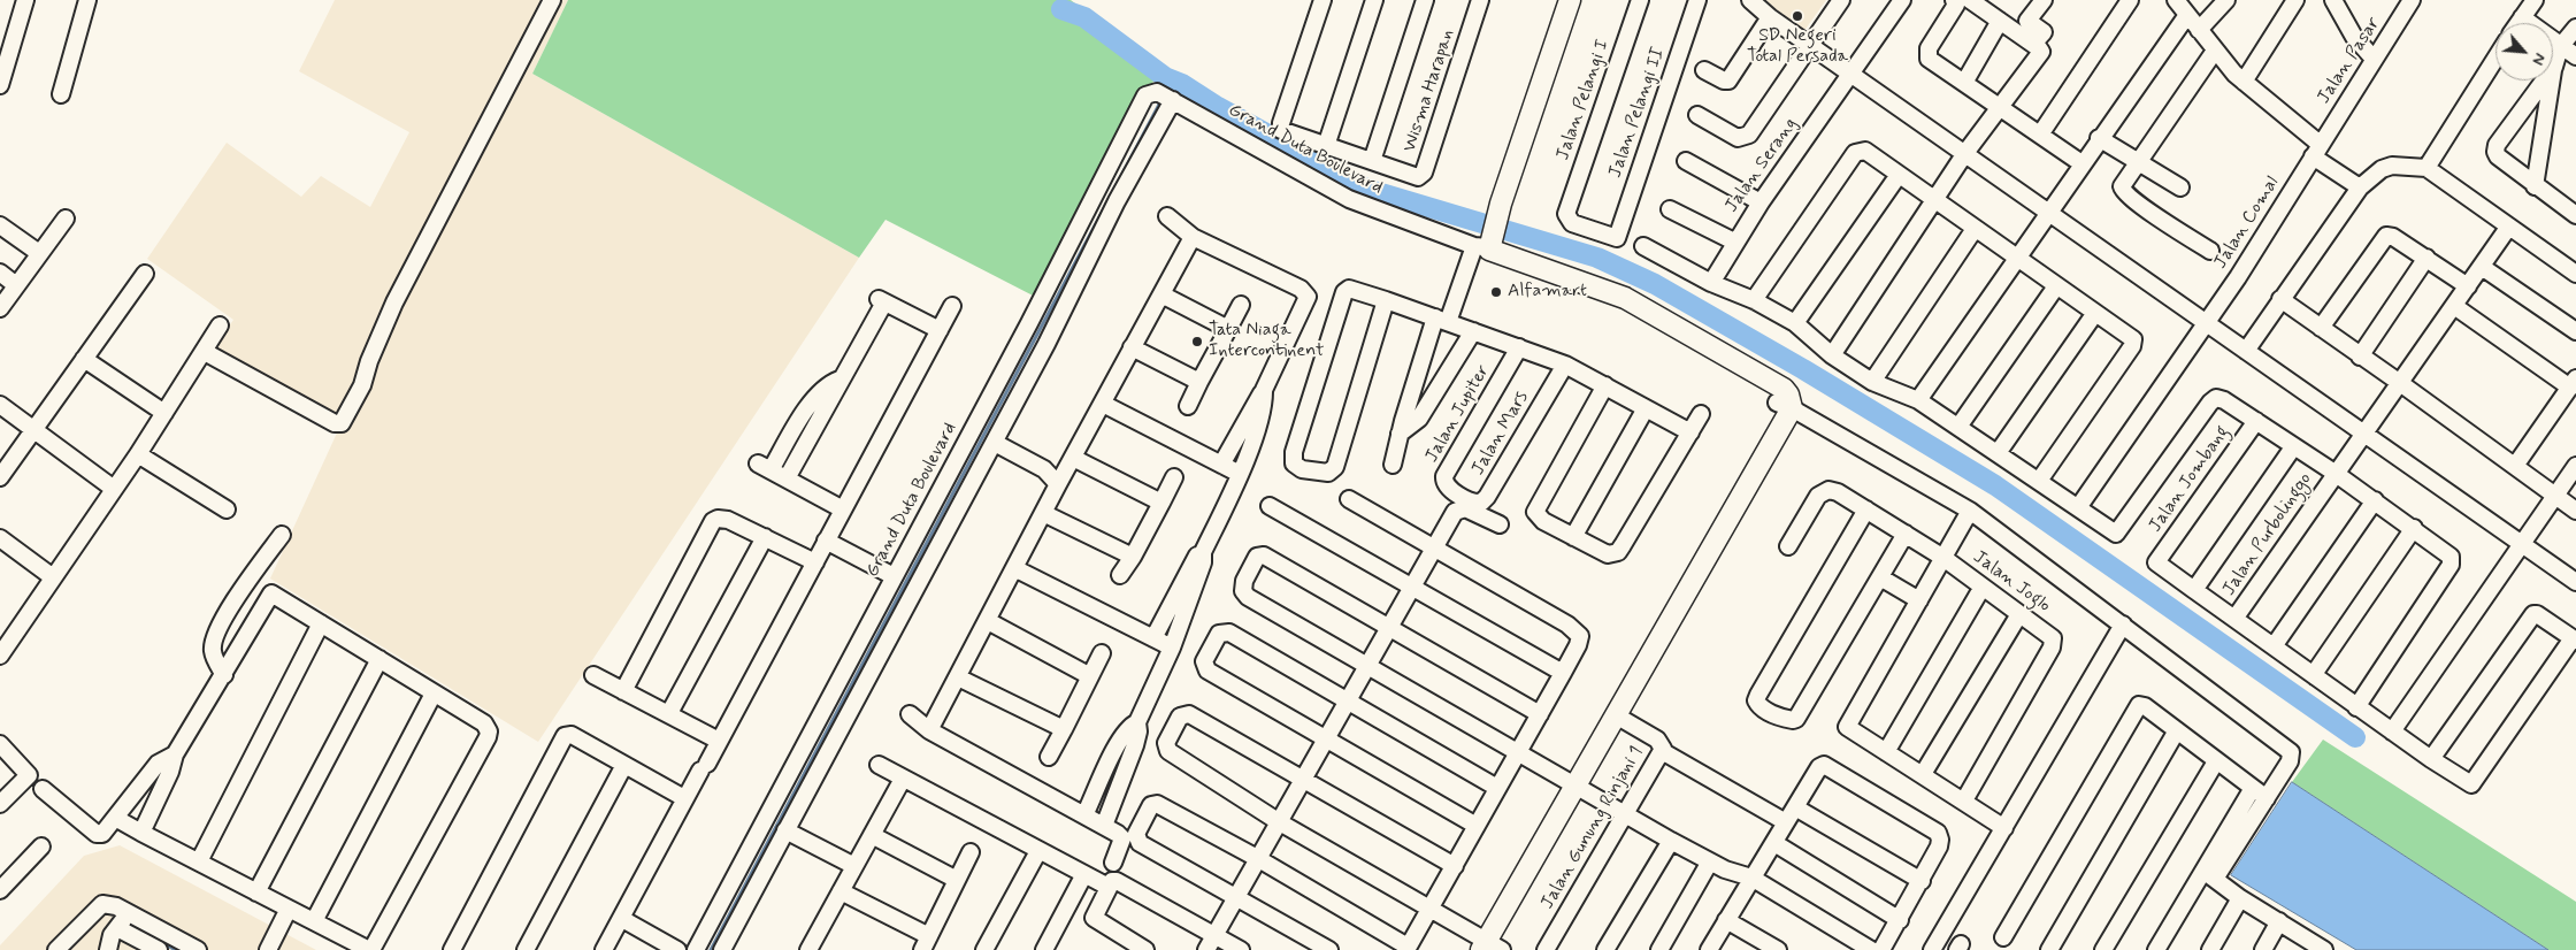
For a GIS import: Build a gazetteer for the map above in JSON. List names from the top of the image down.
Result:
{
  "streets": {
    "street": [
      "Jalan Pasar",
      "Wisma Harapan",
      "Jalan Pelangi I",
      "Jalan Pelangi II",
      "Grand Duta Boulevard",
      "Jalan Serang",
      "Jalan Comal",
      "Jalan Jupiter",
      "Jalan Mars",
      "Jalan Jombang",
      "Jalan Purbolinggo",
      "Jalan Joglo",
      "Jalan Gunung Rinjani 1"
    ]
  },
  "crossings": [
    ["Jalan Pasar", "Jalan Comal"],
    ["Jalan Pelangi I", "Jalan Pelangi II"],
    ["Jalan Jupiter", "Jalan Mars"]
  ],
  "places": ["SD Negeri Total Persada", "Alfamart", "Tata Niaga Intercontinent"],
  "north": "bottom right"
}
